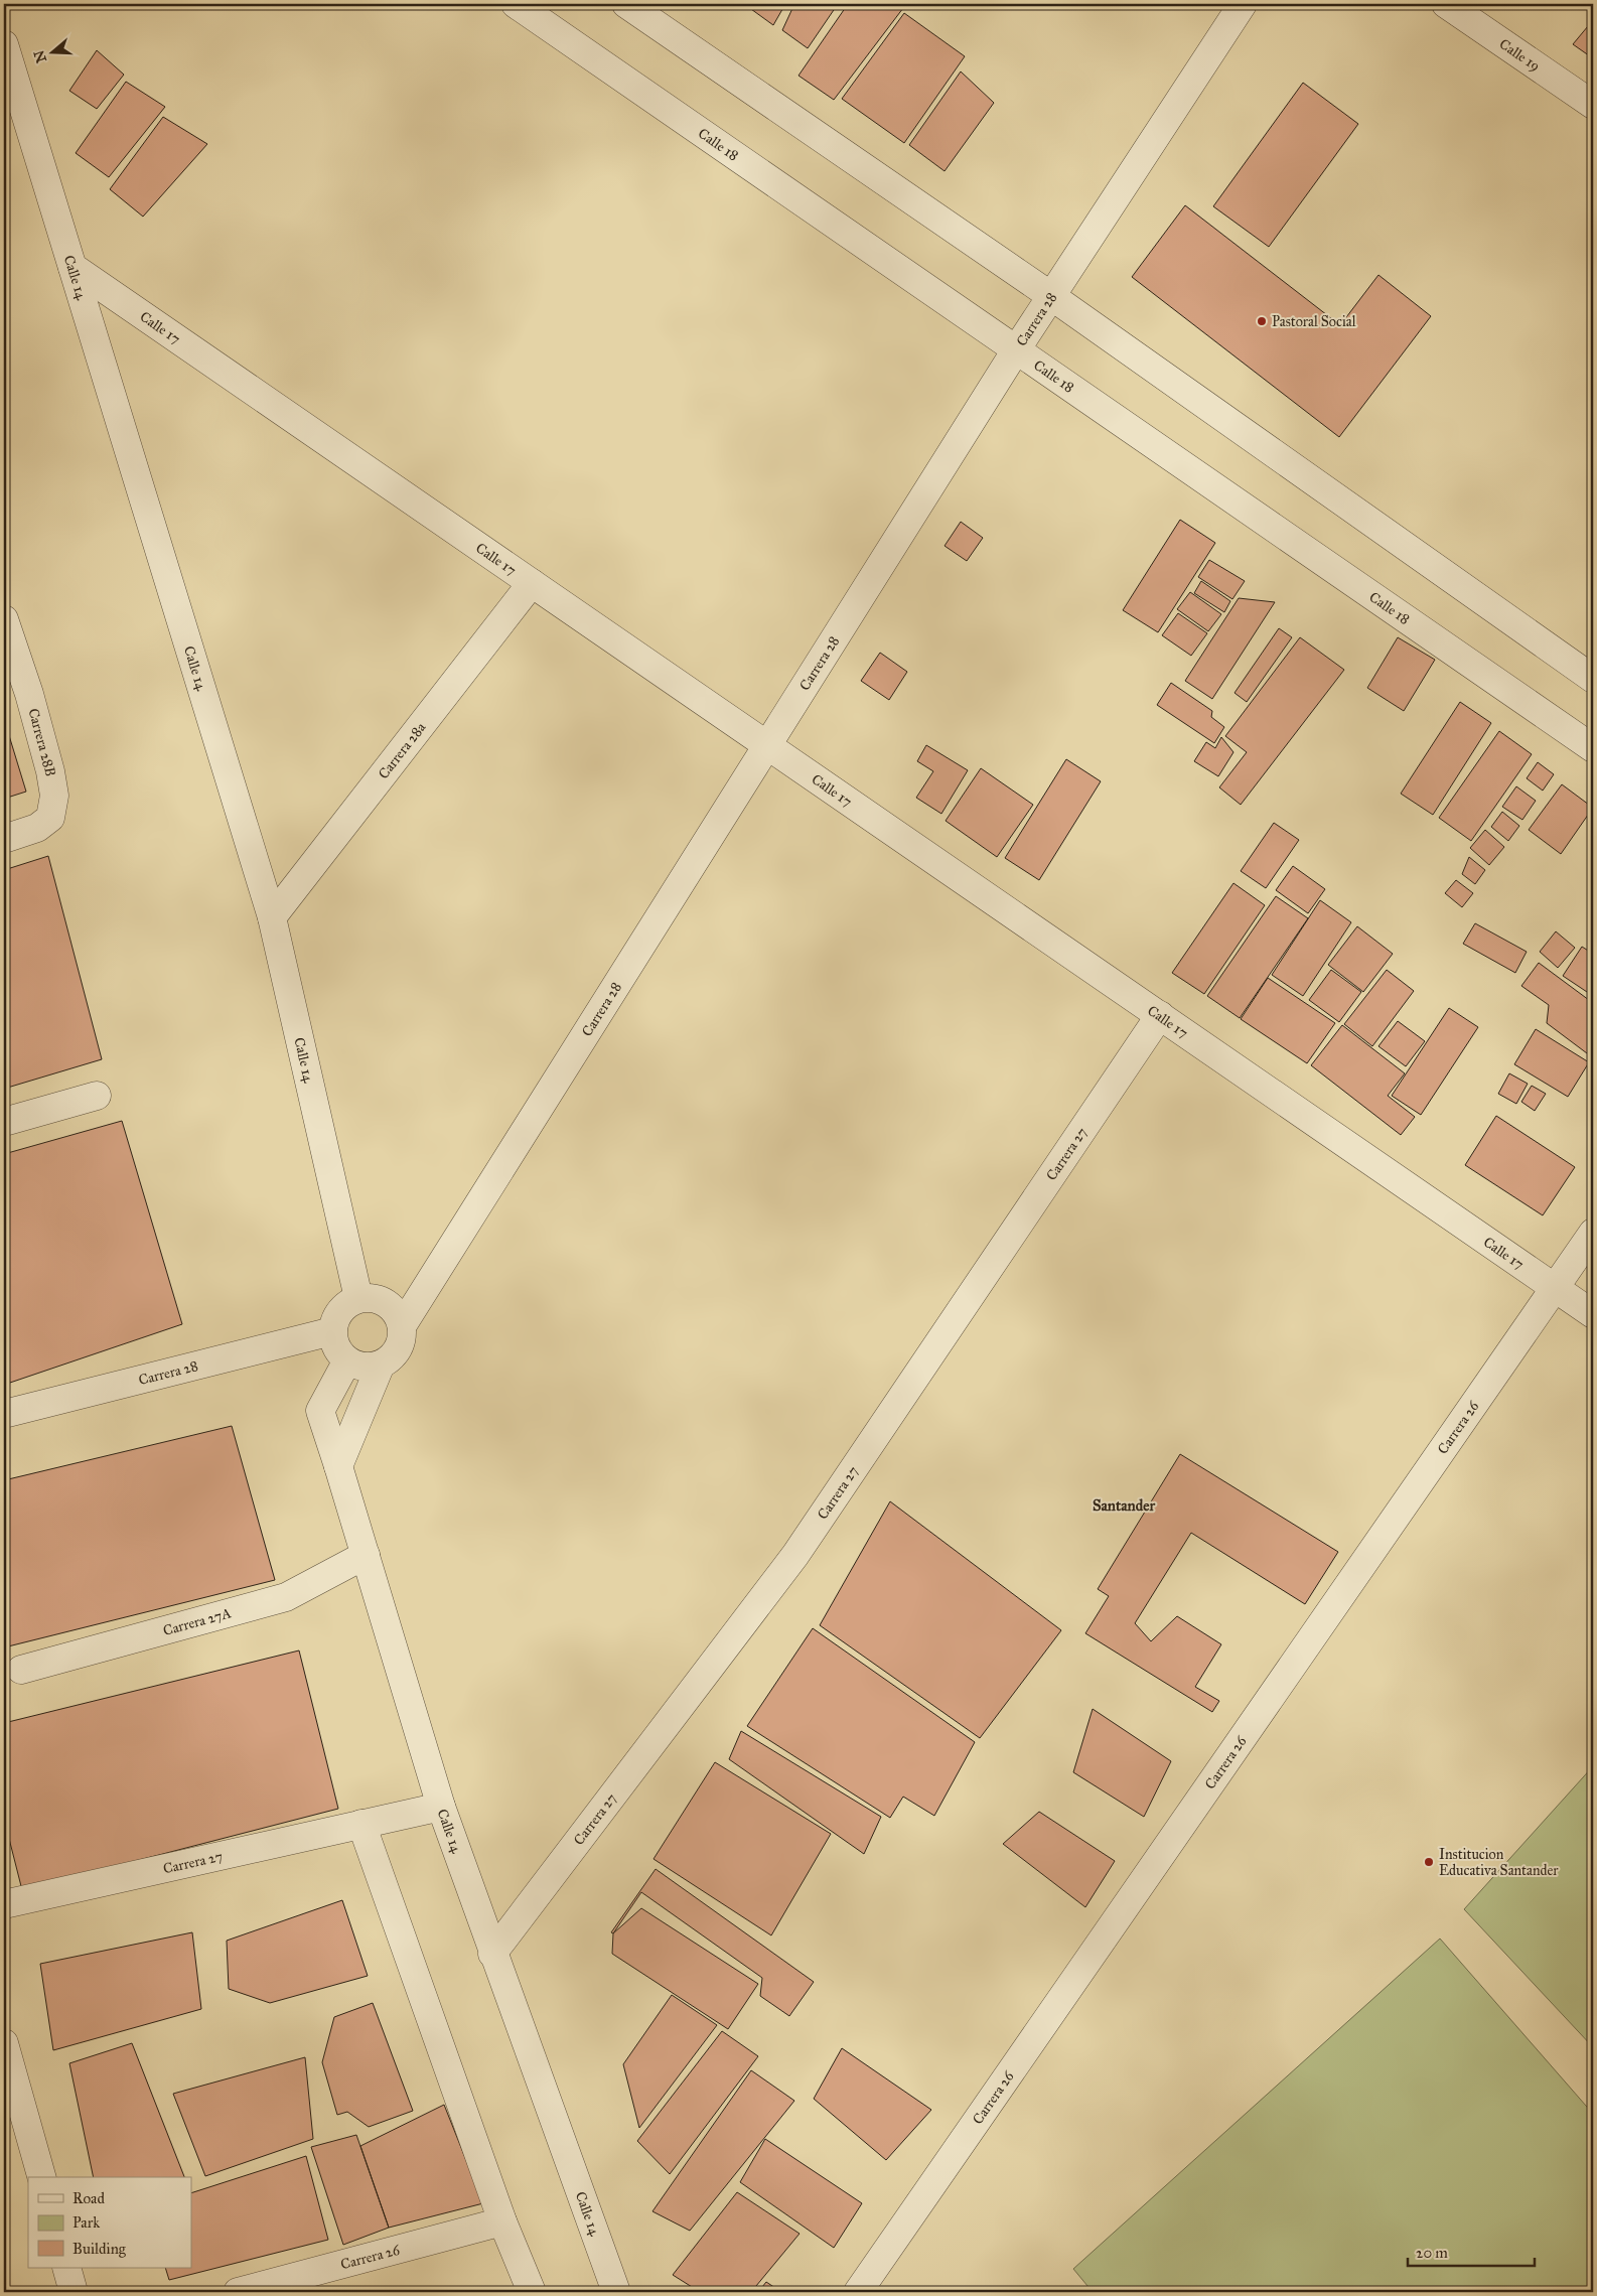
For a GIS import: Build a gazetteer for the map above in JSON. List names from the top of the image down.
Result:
{
  "streets": {
    "street": [
      "Calle 19",
      "Calle 18",
      "Calle 14",
      "Carrera 28",
      "Calle 17",
      "Carrera 28B",
      "Carrera 28a",
      "Carrera 27",
      "Carrera 26",
      "Carrera 27A"
    ]
  },
  "crossings": [
    ["Calle 18", "Carrera 28"],
    ["Calle 14", "Carrera 28"],
    ["Calle 14", "Calle 17"],
    ["Calle 14", "Carrera 28a"],
    ["Calle 14", "Carrera 27"],
    ["Calle 14", "Carrera 27A"],
    ["Carrera 28", "Calle 17"],
    ["Calle 17", "Carrera 28a"],
    ["Calle 17", "Carrera 27"],
    ["Calle 17", "Carrera 26"]
  ],
  "districts": ["Santander"],
  "places": ["Pastoral Social", "Institucion Educativa Santander"],
  "legend": ["Road", "Park", "Building"],
  "scale_bar": "20 m",
  "north": "left"
}
